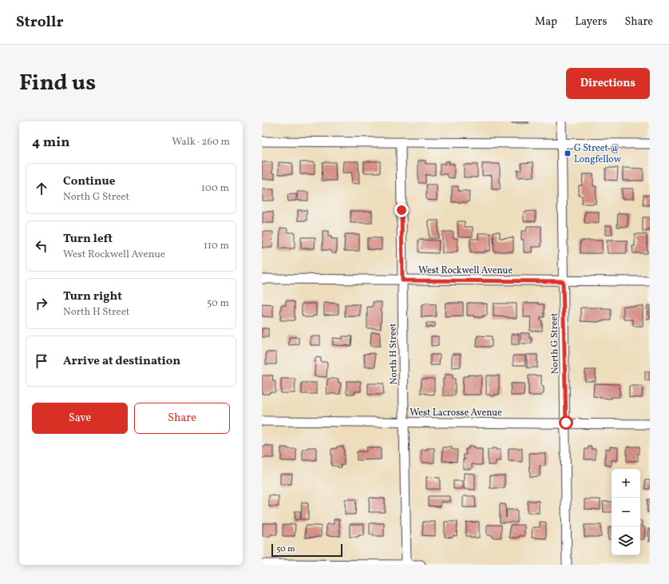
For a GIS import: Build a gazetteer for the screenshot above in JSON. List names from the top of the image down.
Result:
{
  "streets": {
    "street": [
      "West Rockwell Avenue",
      "North G Street",
      "North H Street",
      "West Lacrosse Avenue"
    ]
  },
  "crossings": [
    ["West Rockwell Avenue", "North G Street"],
    ["West Rockwell Avenue", "North H Street"],
    ["North G Street", "West Lacrosse Avenue"],
    ["North H Street", "West Lacrosse Avenue"]
  ],
  "places": {
    "transit": ["G Street @ Longfellow"]
  },
  "scale_bar": "50 m",
  "page": {
    "header": "Strollr",
    "nav": ["Map", "Layers", "Share"],
    "title": "Find us",
    "buttons": [
      "Directions",
      ["Save", "Share"]
    ],
    "heading": ["4 min", "Walk · 260 m"],
    "list": [
      ["Continue", "North G Street", "100 m"],
      ["Turn left", "West Rockwell Avenue", "110 m"],
      ["Turn right", "North H Street", "50 m"],
      "Arrive at destination"
    ],
    "map_buttons": ["+", "−"],
    "scale": "50 m"
  }
}
